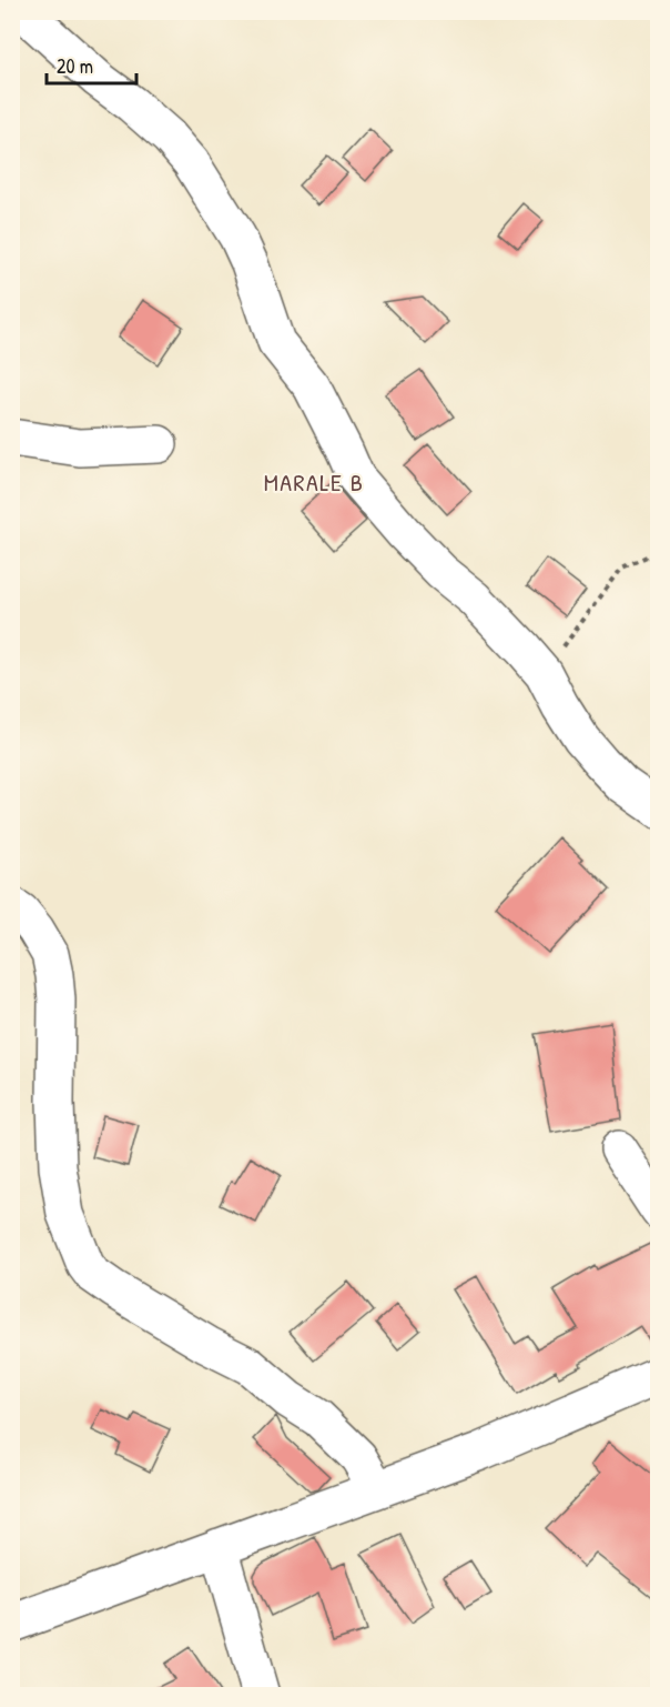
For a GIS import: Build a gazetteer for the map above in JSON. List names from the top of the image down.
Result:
{
  "districts": ["MARALE B"],
  "scale_bar": "20 m"
}
